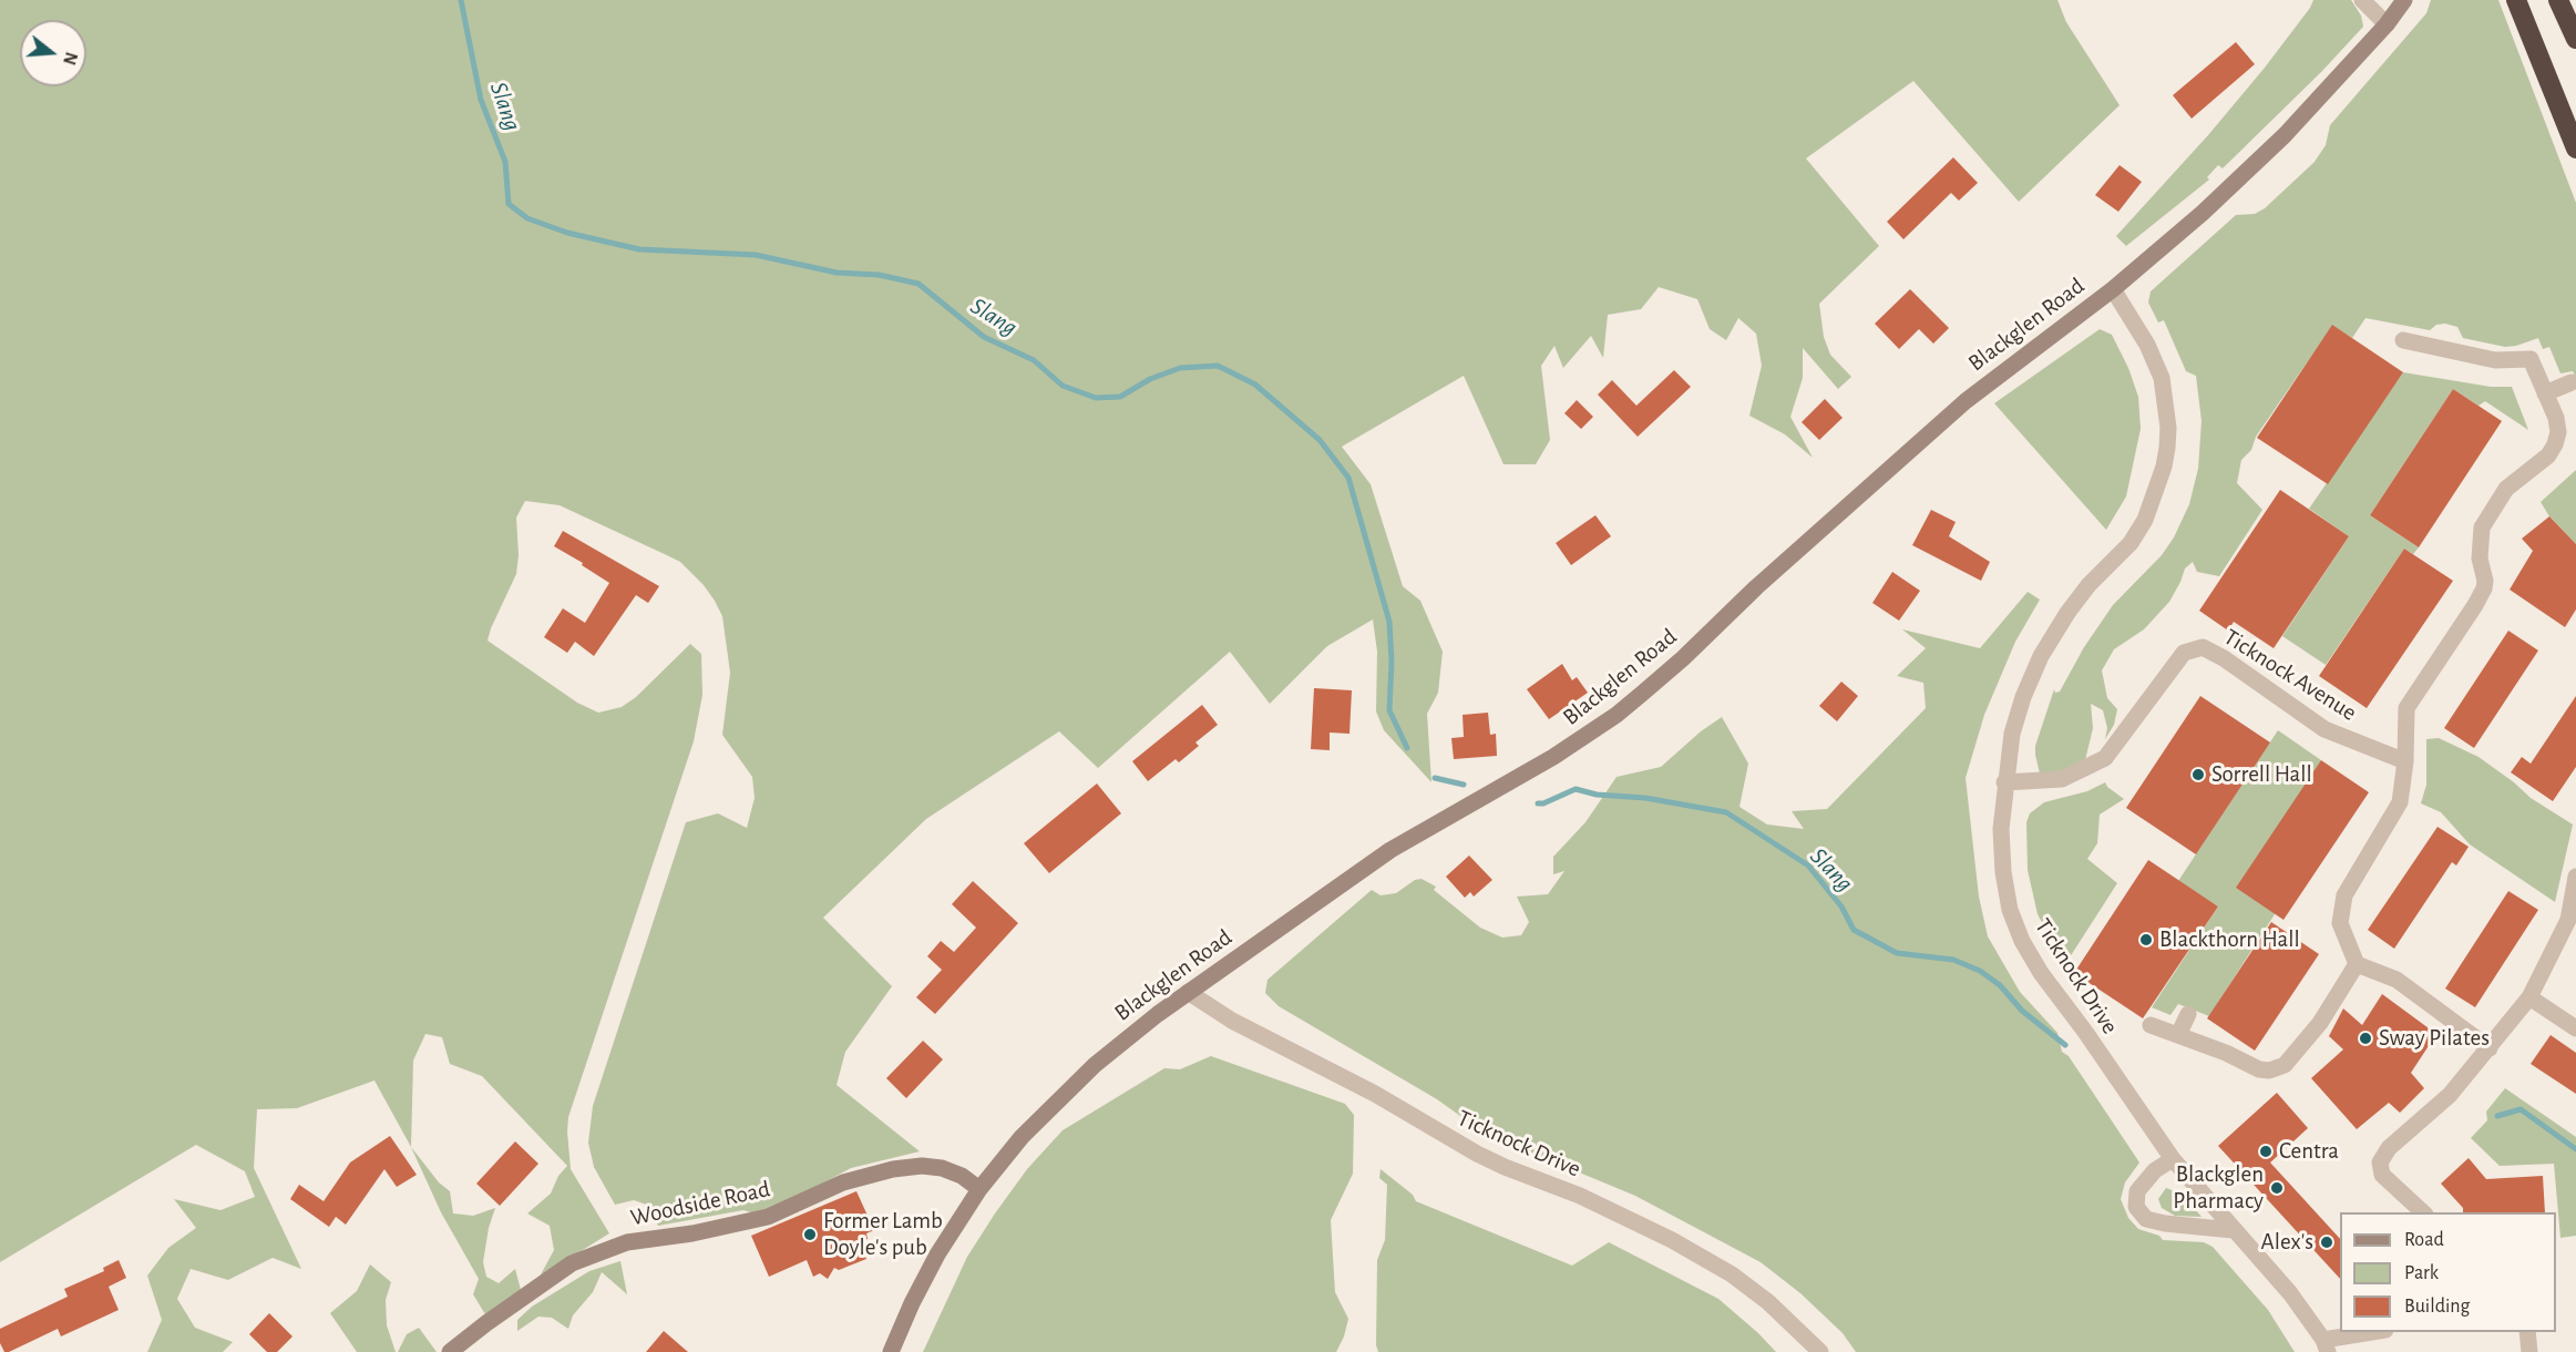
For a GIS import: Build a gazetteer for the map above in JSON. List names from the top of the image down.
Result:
{
  "streets": {
    "street": [
      "Blackglen Road",
      "Ticknock Avenue",
      "Ticknock Drive",
      "Woodside Road"
    ]
  },
  "crossings": [
    ["Blackglen Road", "Ticknock Drive"],
    ["Blackglen Road", "Woodside Road"],
    ["Ticknock Avenue", "Ticknock Drive"]
  ],
  "water": ["Slang"],
  "places": [
    "Sorrell Hall",
    "Blackthorn Hall",
    "Sway Pilates",
    "Centra",
    "Blackglen Pharmacy",
    "Former Lamb Doyle's pub",
    "Alex's"
  ],
  "legend": ["Road", "Park", "Building"],
  "north": "right"
}
